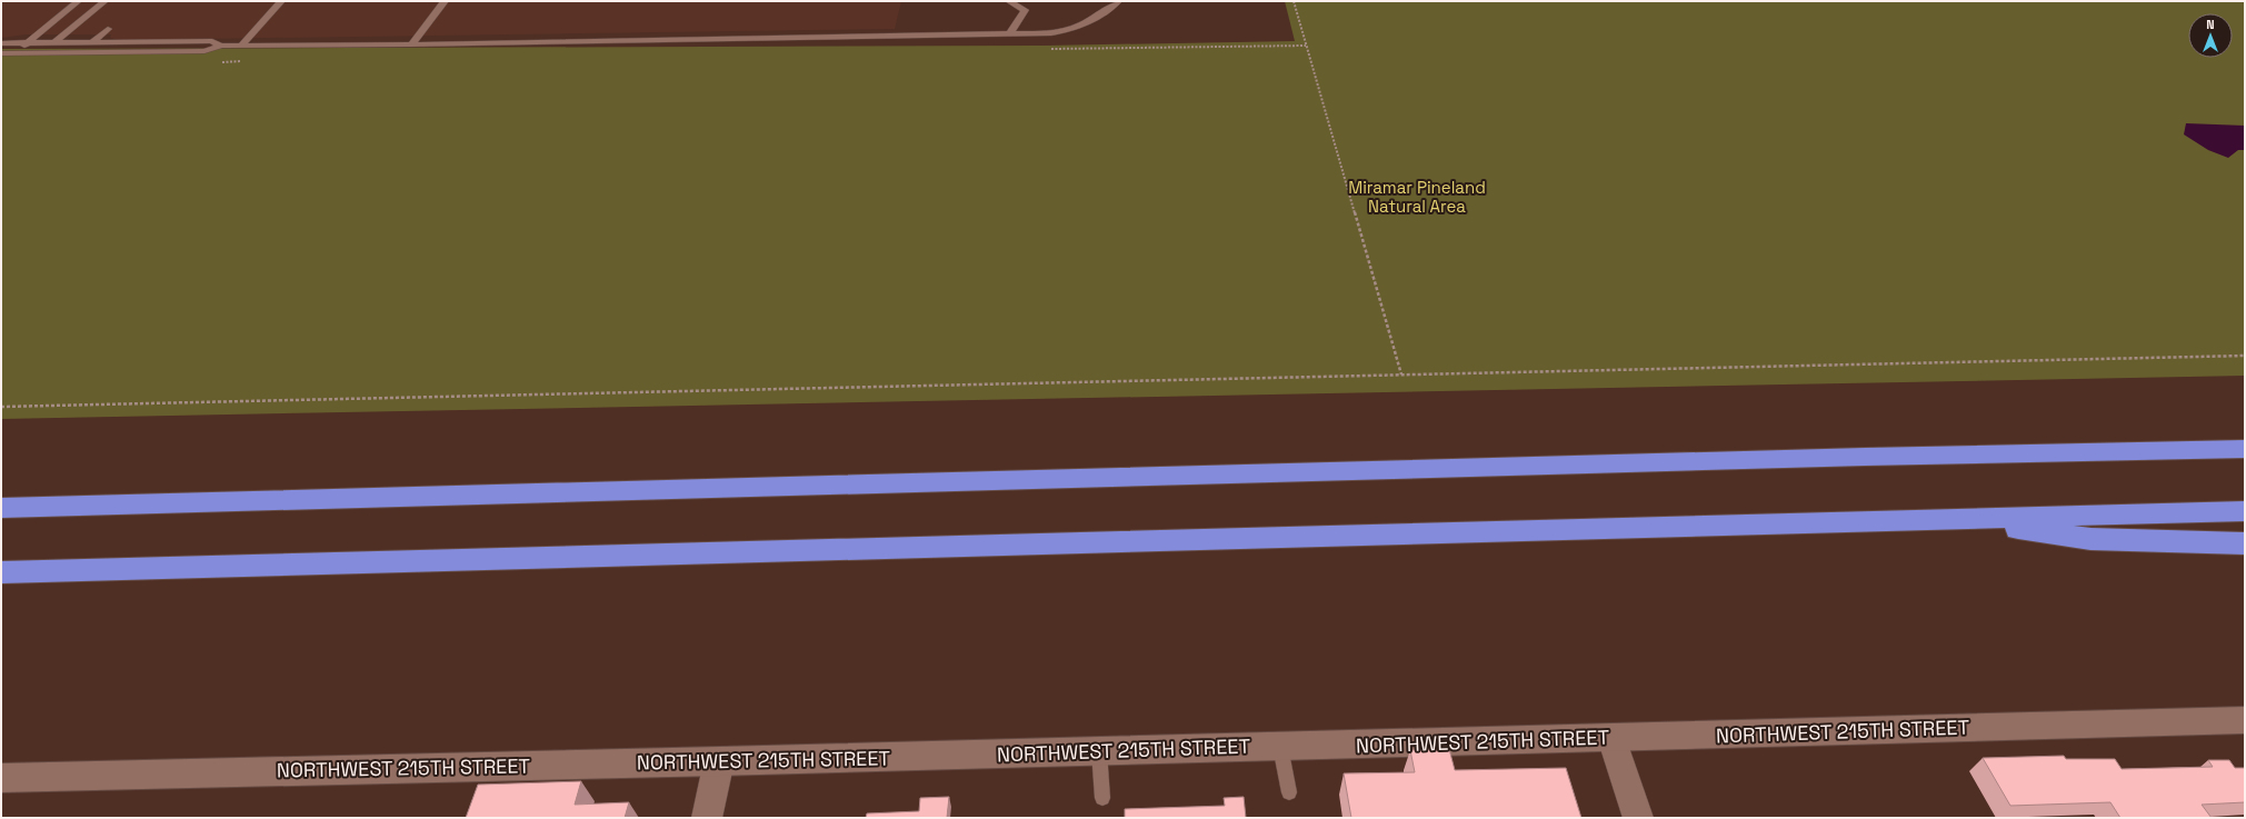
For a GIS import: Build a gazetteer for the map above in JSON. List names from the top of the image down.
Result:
{
  "streets": {
    "street": ["NORTHWEST 215TH STREET"]
  },
  "parks": ["Miramar Pineland Natural Area"],
  "north": "top"
}
